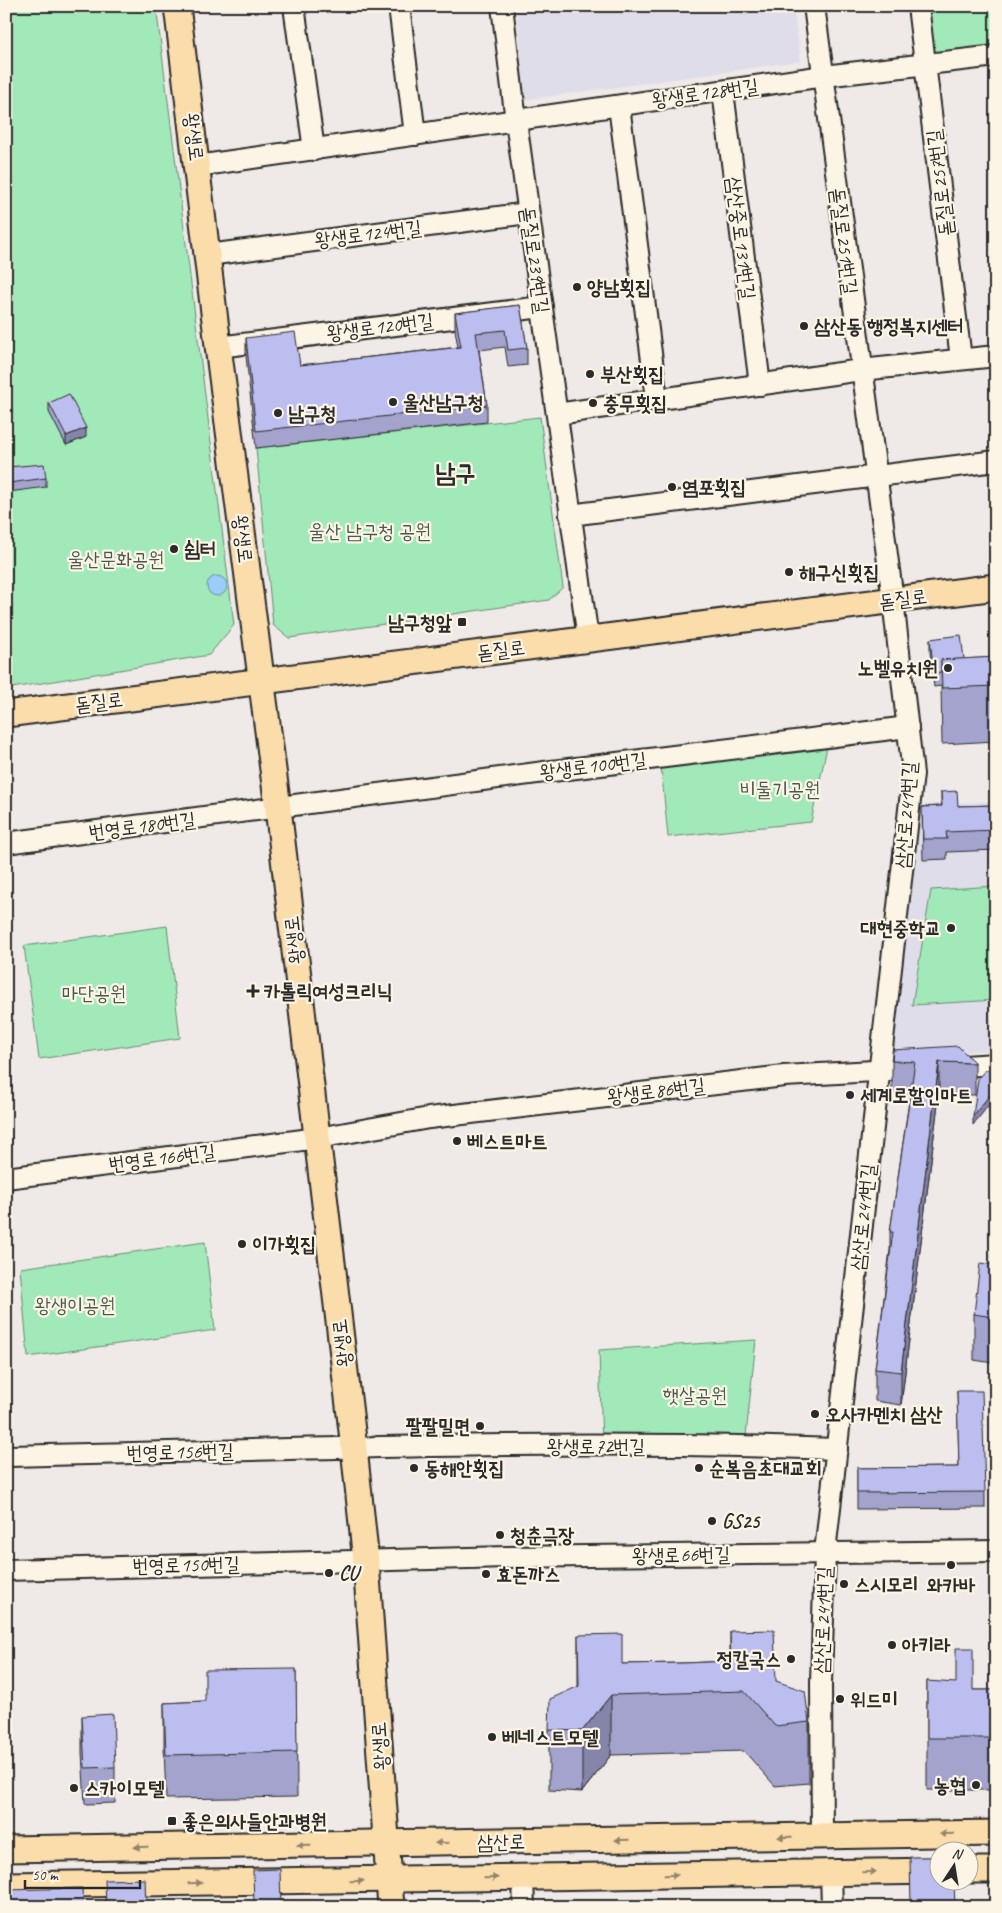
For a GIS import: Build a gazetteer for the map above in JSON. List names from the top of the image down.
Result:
{
  "streets": {
    "main road": ["왕생로", "돋질로", "삼산로"],
    "street": [
      "왕생로128번길",
      "돋질로257번길",
      "왕생로124번길",
      "삼산중로131번길",
      "돋질로251번길",
      "돋질로239번길",
      "왕생로120번길",
      "왕생로100번길",
      "삼산로241번길",
      "번영로180번길",
      "왕생로86번길",
      "번영로166번길",
      "왕생로72번길",
      "번영로156번길",
      "왕생로66번길",
      "번영로150번길"
    ]
  },
  "crossings": [
    ["왕생로128번길", "왕생로"],
    ["왕생로128번길", "돋질로257번길"],
    ["왕생로128번길", "삼산중로131번길"],
    ["왕생로128번길", "돋질로251번길"],
    ["왕생로128번길", "돋질로239번길"],
    ["왕생로", "왕생로124번길"],
    ["왕생로", "왕생로120번길"],
    ["왕생로", "돋질로"],
    ["왕생로", "왕생로100번길"],
    ["왕생로", "번영로180번길"],
    ["왕생로", "왕생로86번길"],
    ["왕생로", "번영로166번길"],
    ["왕생로", "왕생로72번길"],
    ["왕생로", "번영로156번길"],
    ["왕생로", "왕생로66번길"],
    ["왕생로", "번영로150번길"],
    ["왕생로", "삼산로"],
    ["왕생로124번길", "돋질로239번길"],
    ["돋질로251번길", "돋질로"],
    ["돋질로251번길", "삼산로241번길"],
    ["돋질로239번길", "왕생로120번길"],
    ["돋질로239번길", "돋질로"],
    ["돋질로", "삼산로241번길"],
    ["왕생로100번길", "삼산로241번길"],
    ["왕생로100번길", "번영로180번길"],
    ["삼산로241번길", "왕생로86번길"],
    ["삼산로241번길", "왕생로72번길"],
    ["삼산로241번길", "왕생로66번길"],
    ["삼산로241번길", "삼산로"],
    ["왕생로86번길", "번영로166번길"],
    ["왕생로72번길", "번영로156번길"],
    ["왕생로66번길", "번영로150번길"]
  ],
  "districts": ["남구"],
  "parks": [
    "울산 남구청 공원",
    "울산문화공원",
    "비둘기공원",
    "마단공원",
    "왕생이공원",
    "햇살공원"
  ],
  "places": {
    "other": [
      "양남횟집",
      "삼산동 행정복지센터",
      "부산횟집",
      "울산남구청",
      "충무횟집",
      "남구청",
      "염포횟집",
      "쉼터",
      "해구신횟집",
      "노벨유치원",
      "대현중학교",
      "세계로할인마트",
      "베스트마트",
      "이가횟집",
      "오사카멘치 삼산",
      "팔팔밀면",
      "동해안횟집",
      "순복음초대교회",
      "GS25",
      "청춘극장",
      "와카바",
      "CU",
      "효돈까스",
      "스시모리",
      "아키라",
      "정칼국스",
      "위드미",
      "베네스트모텔",
      "농협",
      "스카이모텔"
    ],
    "transit": ["남구청앞", "좋은의사들안과병원"],
    "health": ["카톨릭여성크리닉"]
  },
  "scale_bar": "50 m",
  "north": "top"
}
